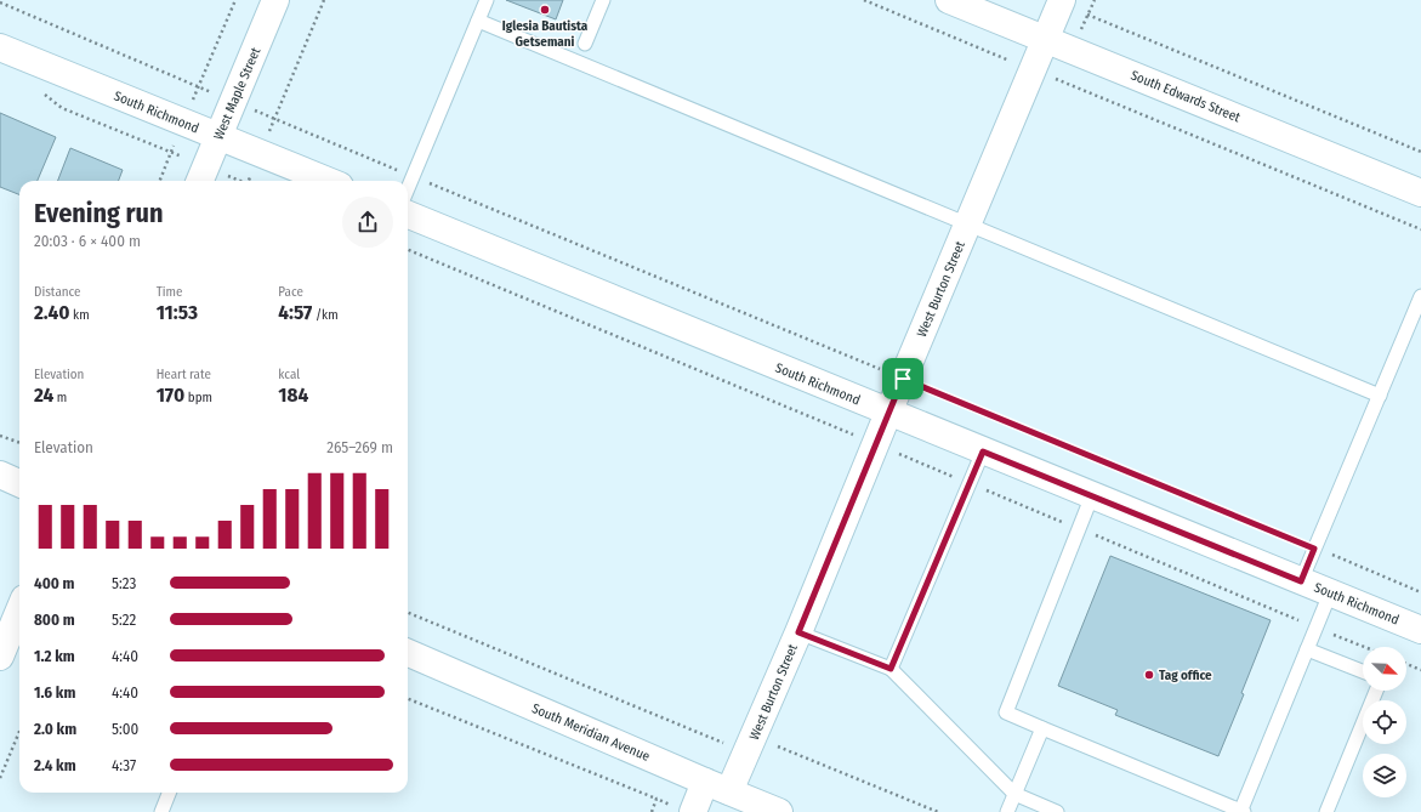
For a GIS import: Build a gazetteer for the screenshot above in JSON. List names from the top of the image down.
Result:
{
  "streets": {
    "street": [
      "West Maple Street",
      "South Edwards Street",
      "South Richmond",
      "West Burton Street",
      "South Meridian Avenue"
    ]
  },
  "crossings": [
    ["West Maple Street", "South Richmond"],
    ["South Edwards Street", "West Burton Street"],
    ["South Richmond", "West Burton Street"],
    ["West Burton Street", "South Meridian Avenue"]
  ],
  "places": ["Iglesia Bautista Getsemani", "Tag office"],
  "north": "bottom right",
  "page": {
    "heading": ["Evening run", "20:03 · 6 × 400 m"],
    "stats": [
      ["Distance", "2.40 km"],
      ["Time", "11:53"],
      ["Pace", "4:57 /km"],
      ["Elevation", "24 m"],
      ["Heart rate", "170 bpm"],
      ["kcal", "184"]
    ],
    "chart": ["Elevation", "265–269 m"],
    "list": [
      {
        "name": "400 m",
        "note": "5:23"
      },
      {
        "name": "800 m",
        "note": "5:22"
      },
      {
        "name": "1.2 km",
        "note": "4:40"
      },
      {
        "name": "1.6 km",
        "note": "4:40"
      },
      {
        "name": "2.0 km",
        "note": "5:00"
      },
      {
        "name": "2.4 km",
        "note": "4:37"
      }
    ]
  }
}
